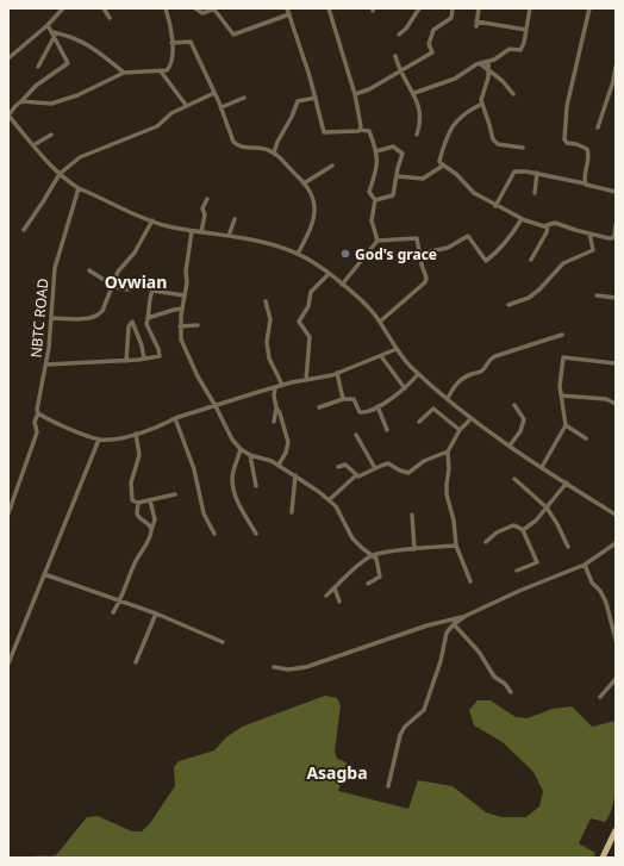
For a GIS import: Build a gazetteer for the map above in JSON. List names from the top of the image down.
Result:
{
  "streets": {
    "street": ["NBTC ROAD"]
  },
  "districts": ["Ovwian", "Asagba"],
  "places": ["God's grace"]
}
